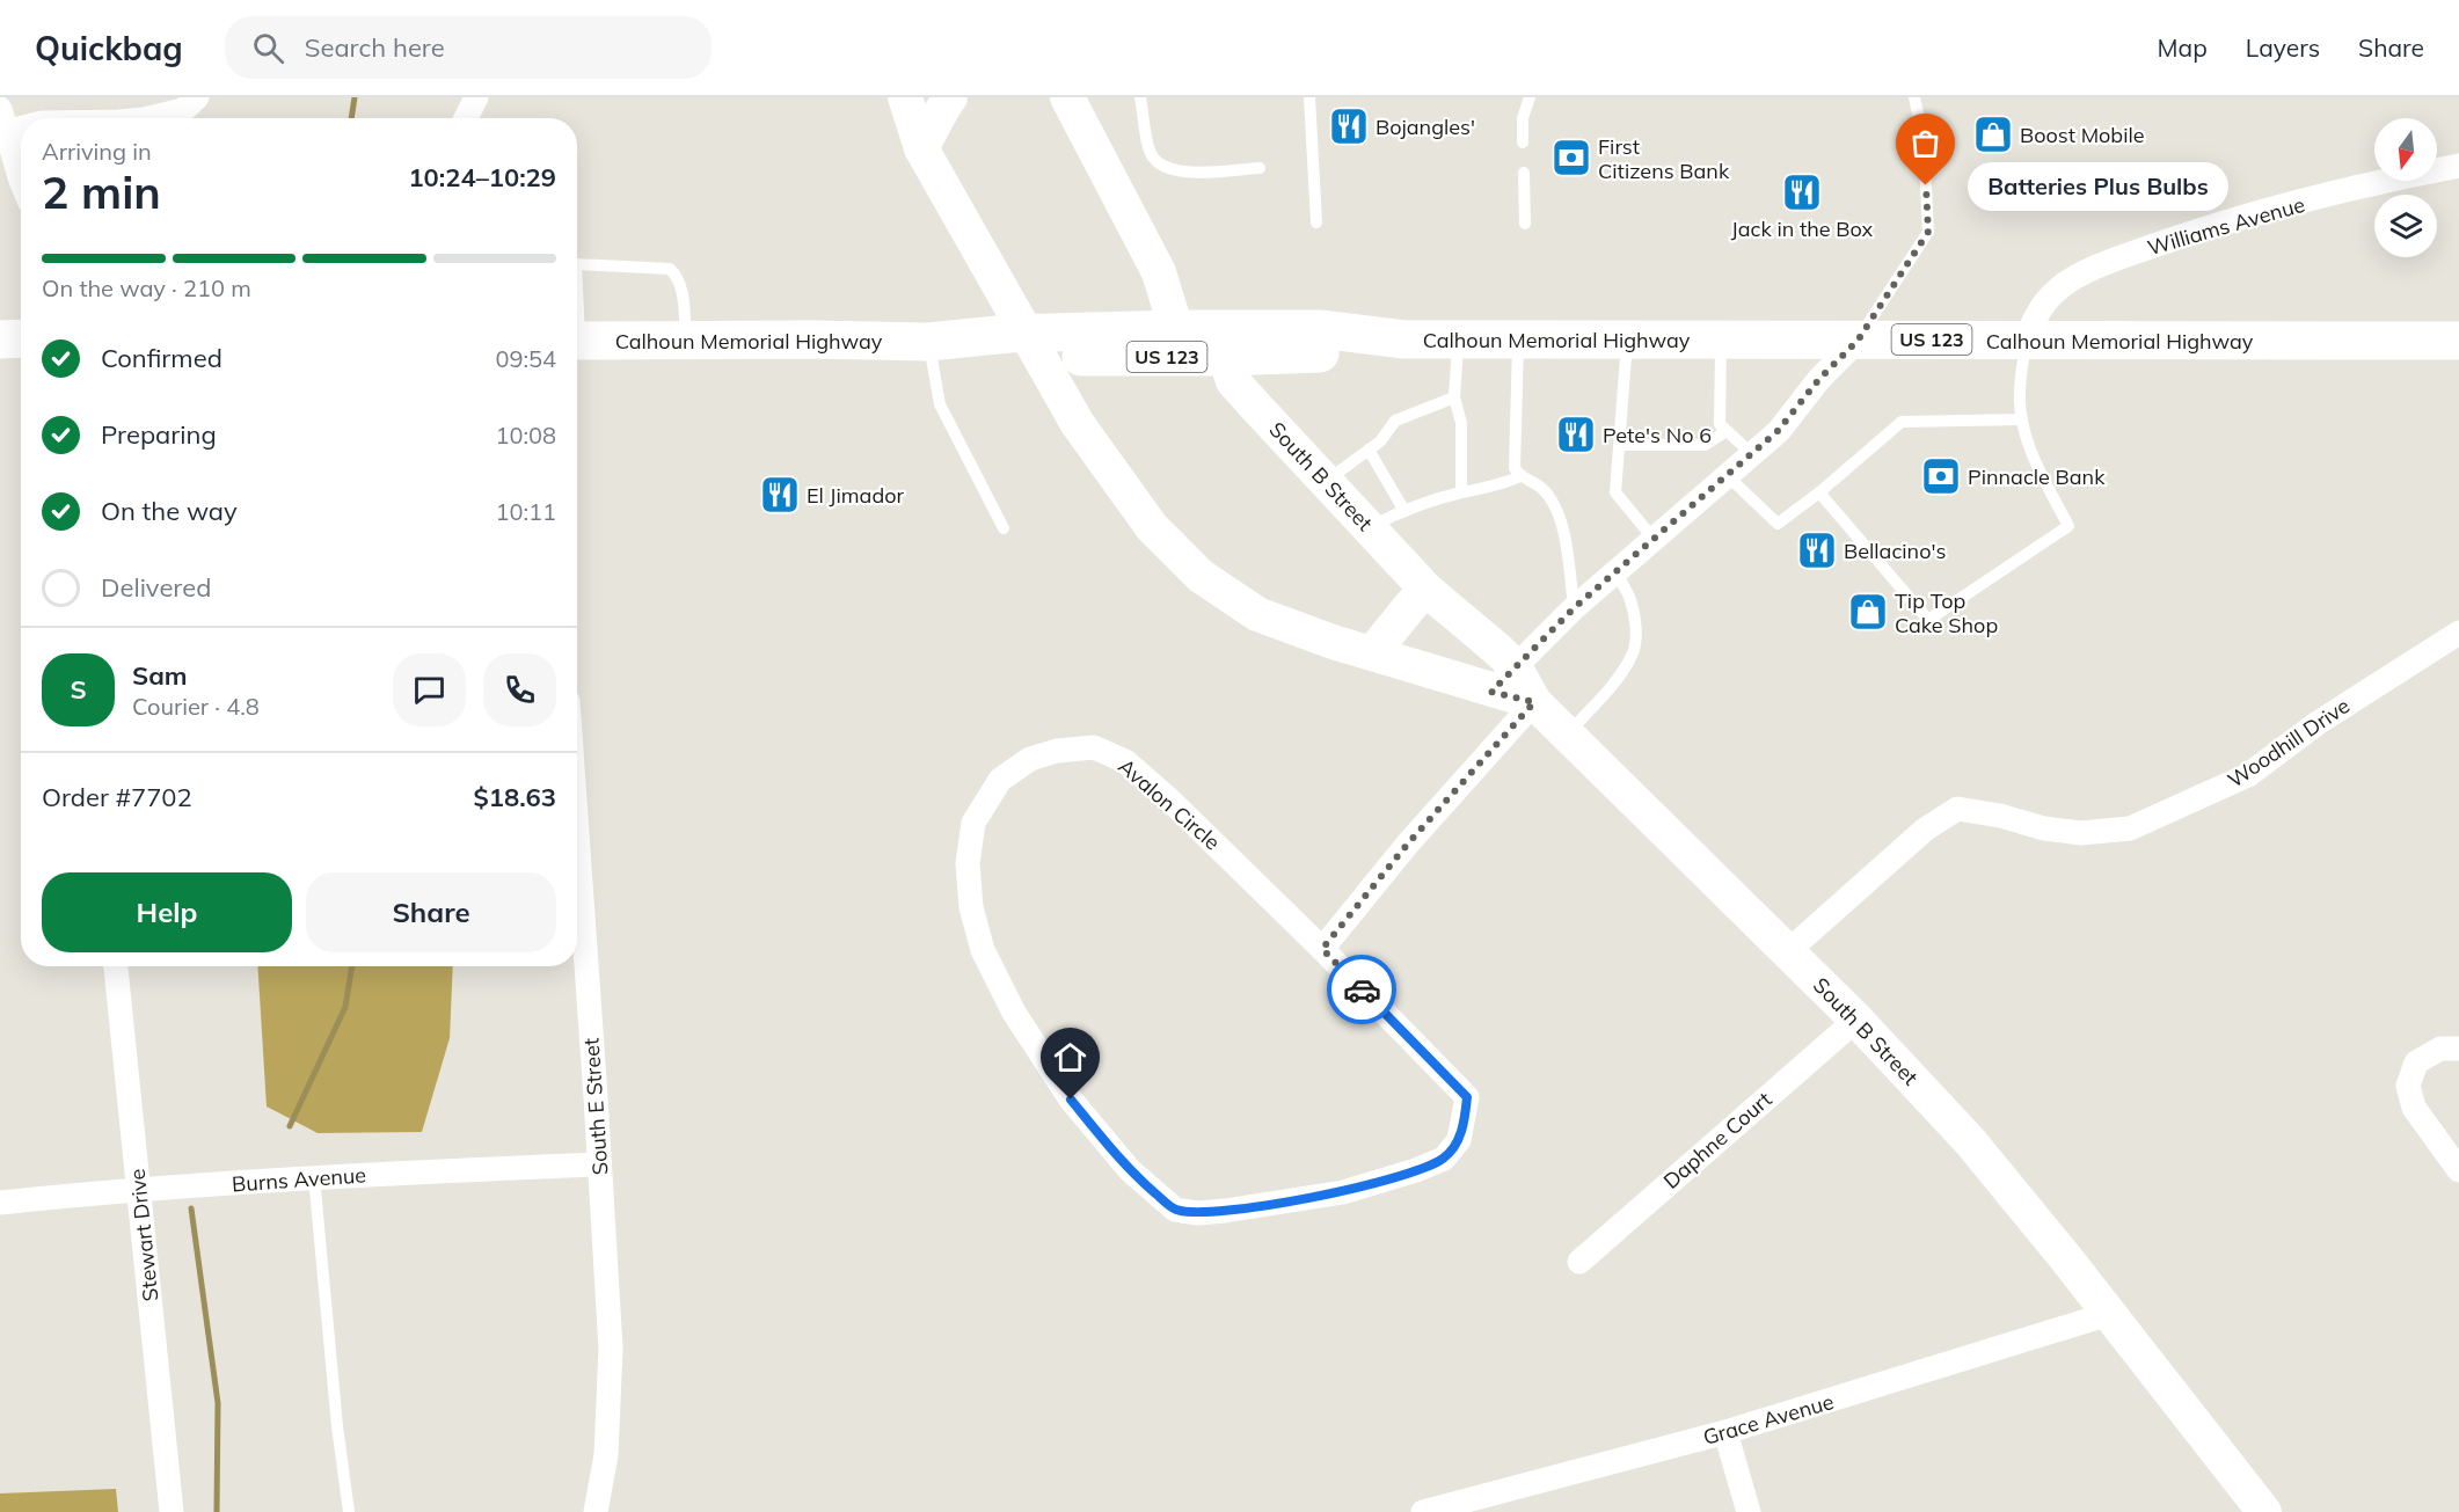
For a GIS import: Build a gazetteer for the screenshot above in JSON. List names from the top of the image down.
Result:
{
  "streets": {
    "highway": ["Calhoun Memorial Highway", "US 123"],
    "street": [
      "Williams Avenue",
      "South B Street",
      "Woodhill Drive",
      "Avalon Circle",
      "South E Street",
      "Daphne Court",
      "Burns Avenue",
      "Stewart Drive",
      "Grace Avenue"
    ]
  },
  "crossings": [
    ["Williams Avenue", "Calhoun Memorial Highway"],
    ["Calhoun Memorial Highway", "South B Street"],
    ["South B Street", "Woodhill Drive"],
    ["South B Street", "Daphne Court"],
    ["South B Street", "Grace Avenue"],
    ["South E Street", "Burns Avenue"],
    ["Burns Avenue", "Stewart Drive"]
  ],
  "places": {
    "restaurant": [
      "Bojangles'",
      "Jack in the Box",
      "Pete's No 6",
      "El Jimador",
      "Bellacino's"
    ],
    "shop": ["Boost Mobile", "Tip Top Cake Shop"],
    "bank": ["First Citizens Bank", "Pinnacle Bank"],
    "other": ["Batteries Plus Bulbs"]
  },
  "north": "bottom",
  "page": {
    "header": "Quickbag",
    "search": "Search here",
    "nav": ["Map", "Layers", "Share"],
    "heading": ["2 min", "Arriving in", "10:24–10:29"],
    "panel": [
      "Sam",
      "Courier · 4.8",
      "Order #7702",
      "$18.63"
    ],
    "bubble": "Batteries Plus Bulbs",
    "bar": "On the way · 210 m",
    "list": [
      ["Confirmed", "09:54"],
      ["Preparing", "10:08"],
      ["On the way", "10:11"],
      "Delivered"
    ],
    "round": "S",
    "buttons": ["Help", "Share"]
  }
}
